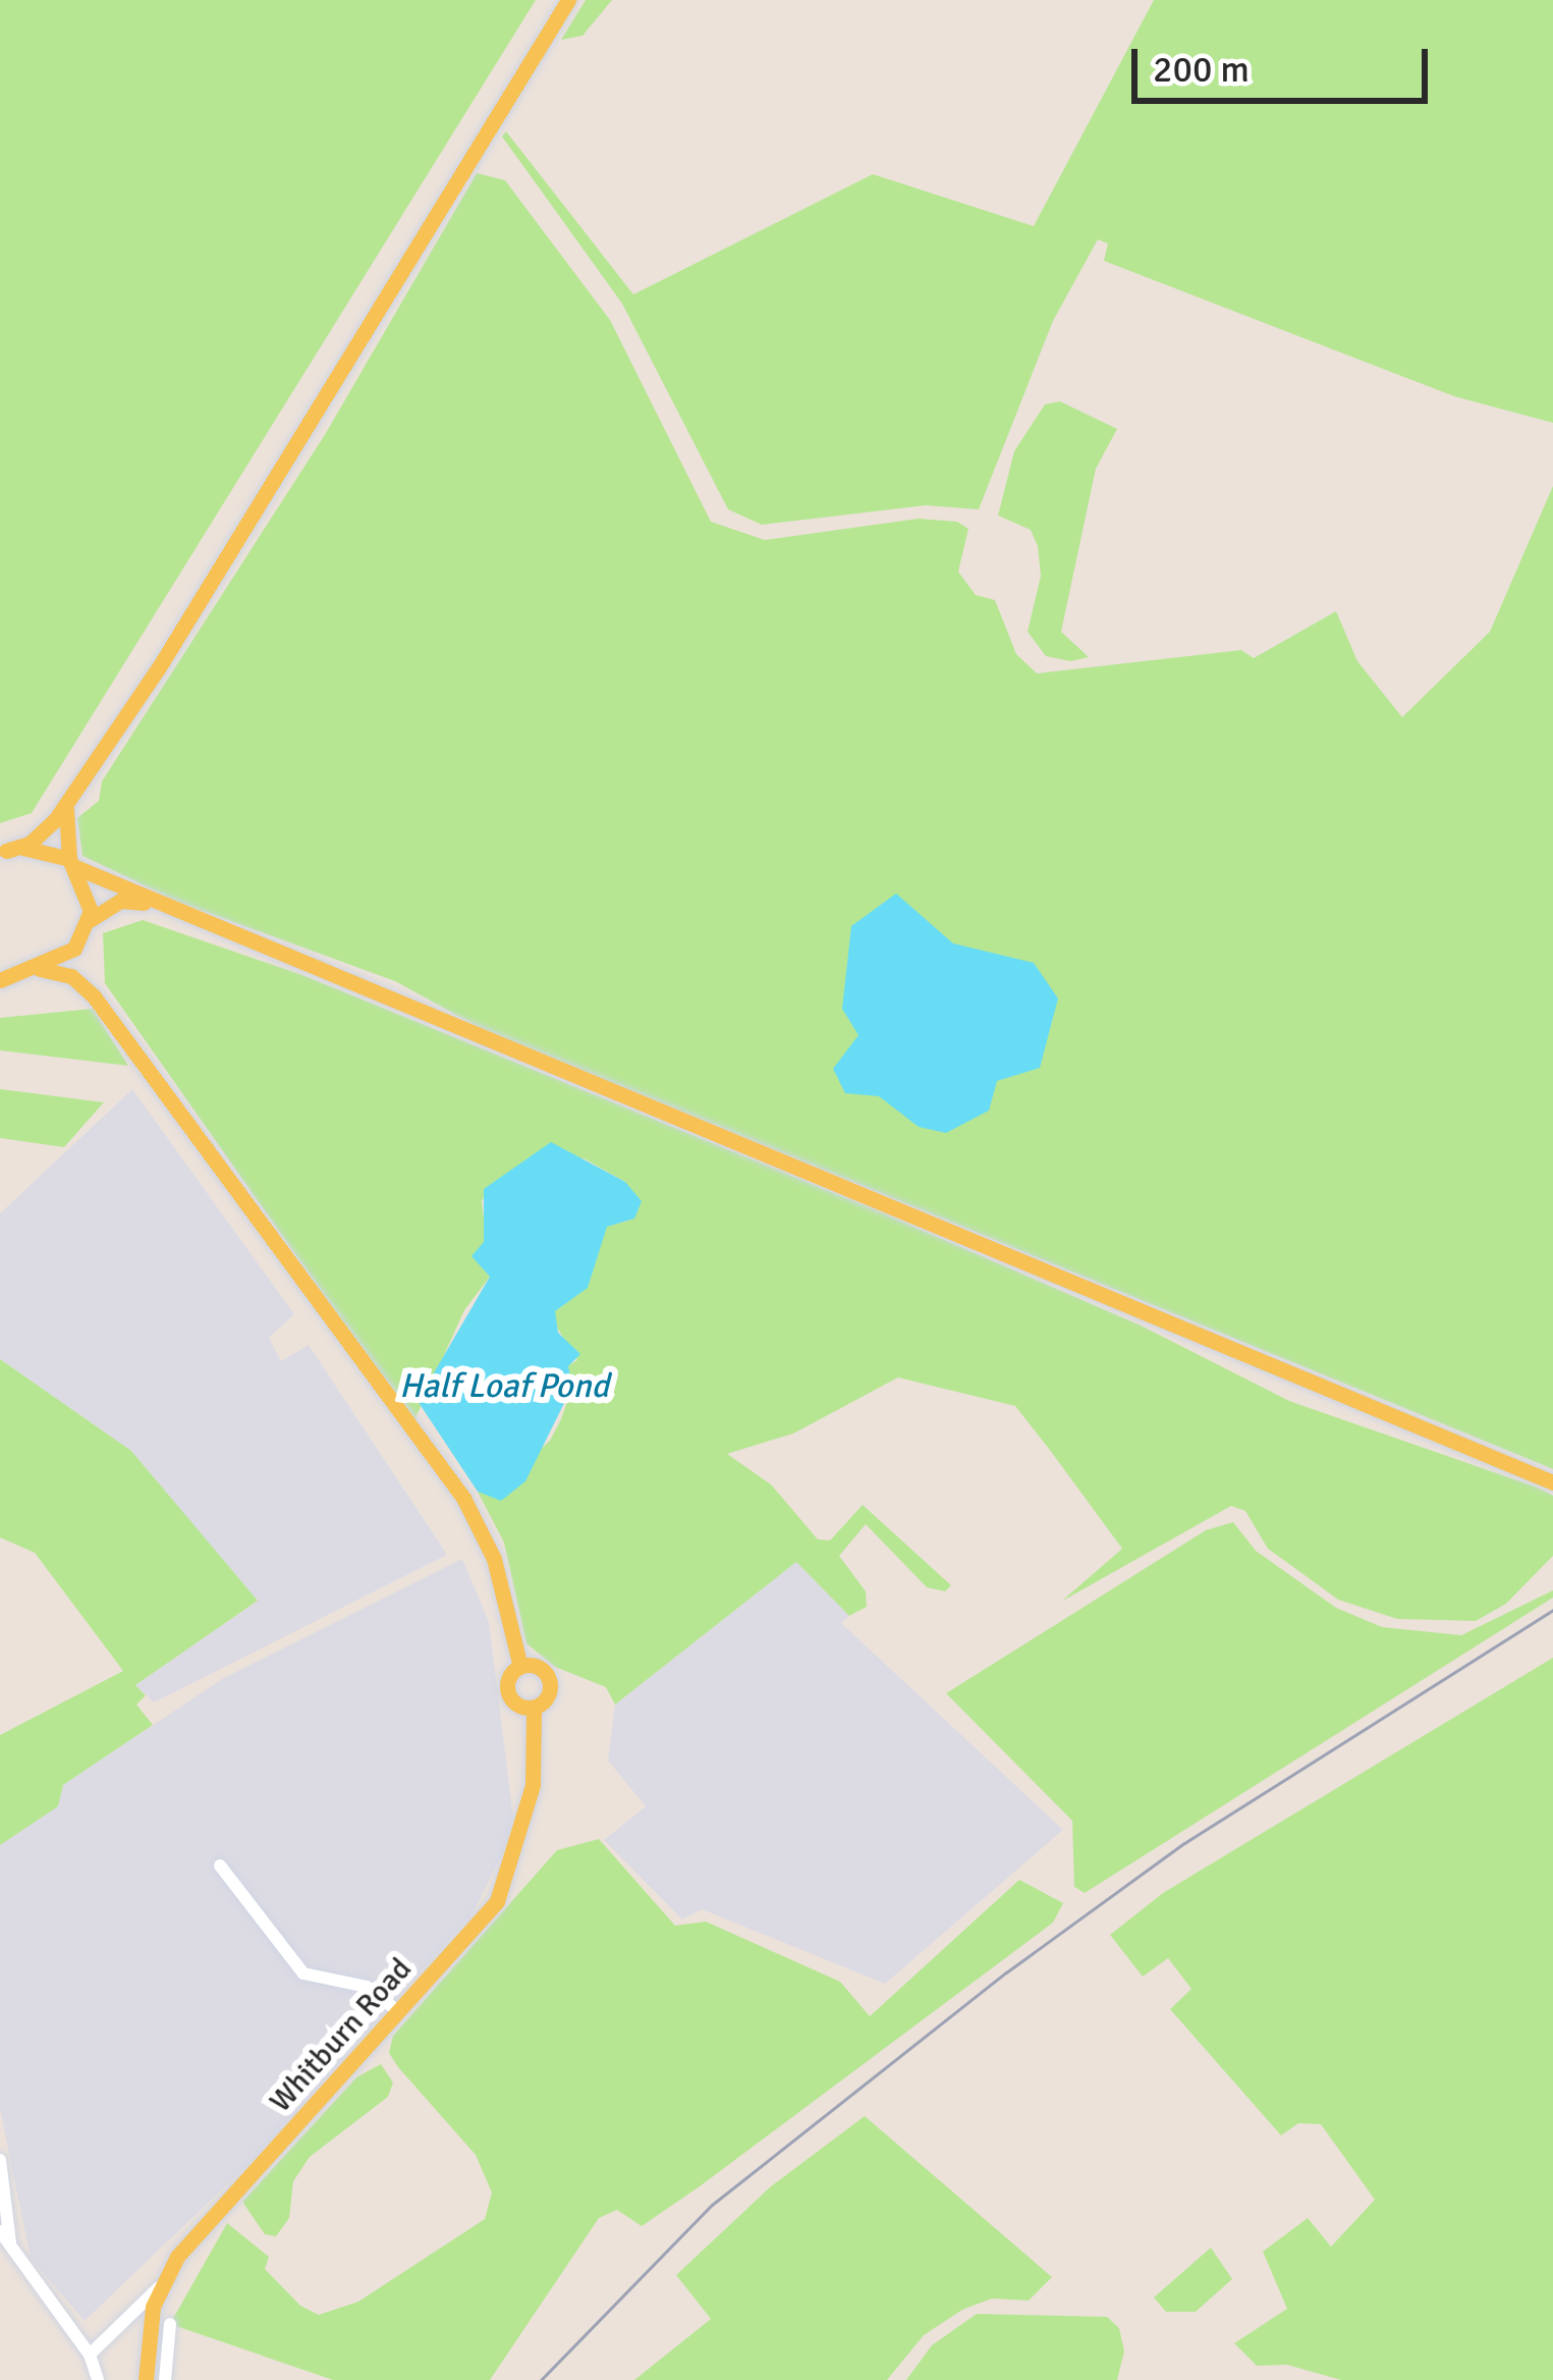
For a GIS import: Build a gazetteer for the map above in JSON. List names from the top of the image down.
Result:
{
  "streets": {
    "main road": ["Whitburn Road"]
  },
  "water": ["Half Loaf Pond"],
  "scale_bar": "200 m"
}
